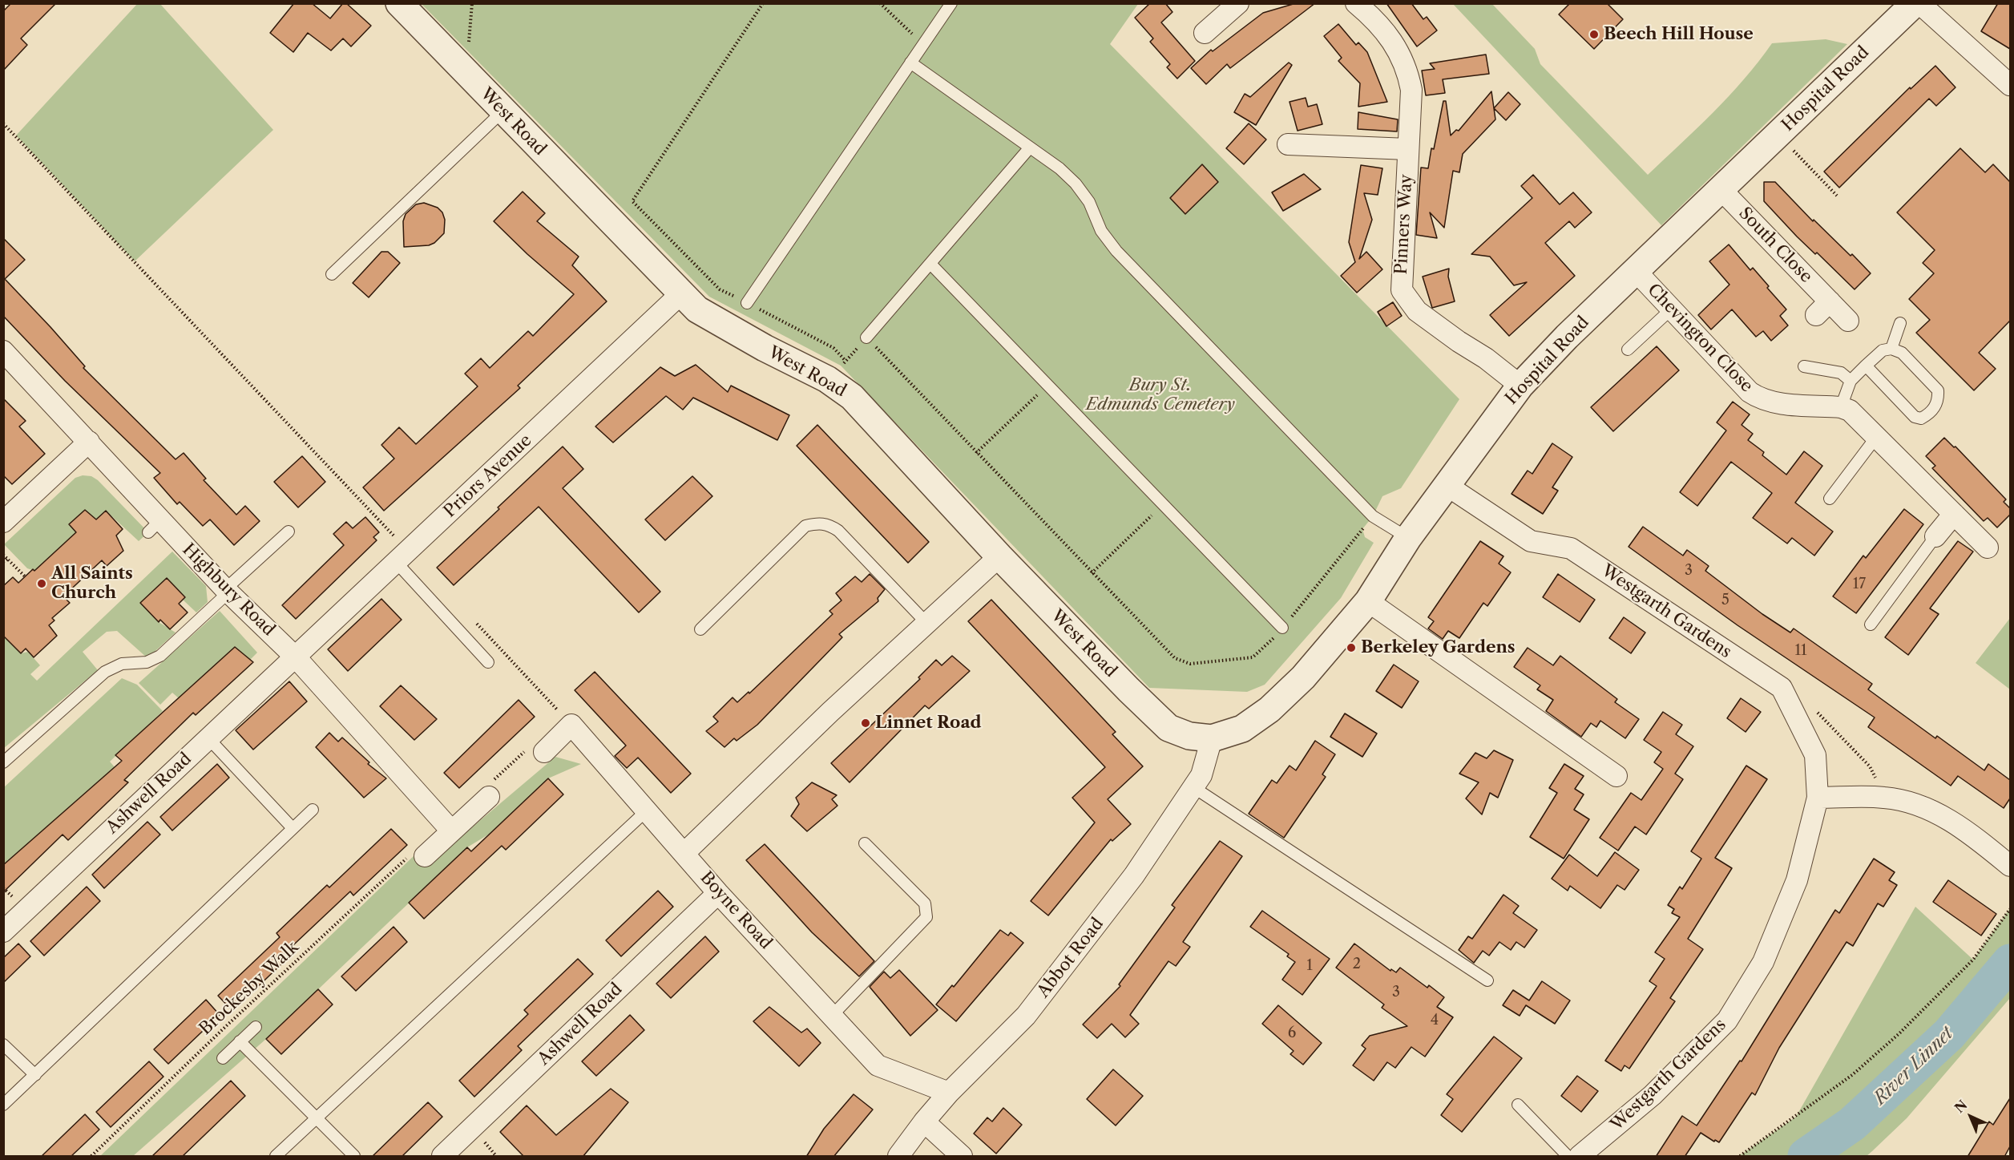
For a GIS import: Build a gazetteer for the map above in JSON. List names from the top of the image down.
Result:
{
  "streets": {
    "street": [
      "Hospital Road",
      "West Road",
      "Pinners Way",
      "South Close",
      "Chevington Close",
      "Priors Avenue",
      "Highbury Road",
      "Westgarth Gardens",
      "Ashwell Road",
      "Boyne Road",
      "Abbot Road"
    ],
    "path": ["Brockesby Walk"]
  },
  "crossings": [
    ["Hospital Road", "West Road"],
    ["Hospital Road", "Pinners Way"],
    ["Hospital Road", "South Close"],
    ["Hospital Road", "Chevington Close"],
    ["Hospital Road", "Westgarth Gardens"],
    ["Hospital Road", "Abbot Road"],
    ["West Road", "Priors Avenue"],
    ["West Road", "Abbot Road"],
    ["Priors Avenue", "Highbury Road"],
    ["Priors Avenue", "Ashwell Road"],
    ["Highbury Road", "Ashwell Road"],
    ["Ashwell Road", "Boyne Road"],
    ["Boyne Road", "Abbot Road"]
  ],
  "water": ["River Linnet"],
  "parks": ["Bury St. Edmunds Cemetery"],
  "places": [
    "Beech Hill House",
    "All Saints Church",
    "Berkeley Gardens",
    "Linnet Road"
  ],
  "house_numbers": [
    "3",
    "17",
    "5",
    "11",
    "2",
    "1",
    "3",
    "4",
    "6"
  ],
  "north": "top left"
}
